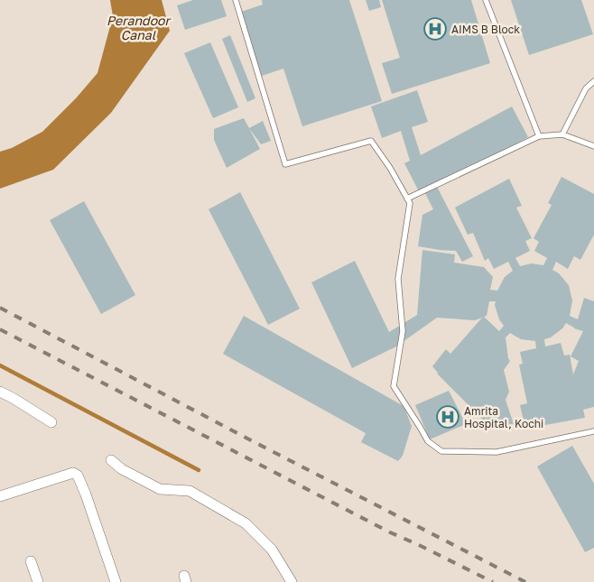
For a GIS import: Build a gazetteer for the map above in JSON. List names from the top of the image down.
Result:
{
  "water": ["Perandoor Canal"],
  "places": {
    "hospital": ["AIMS B Block", "Amrita Hospital, Kochi"]
  }
}
